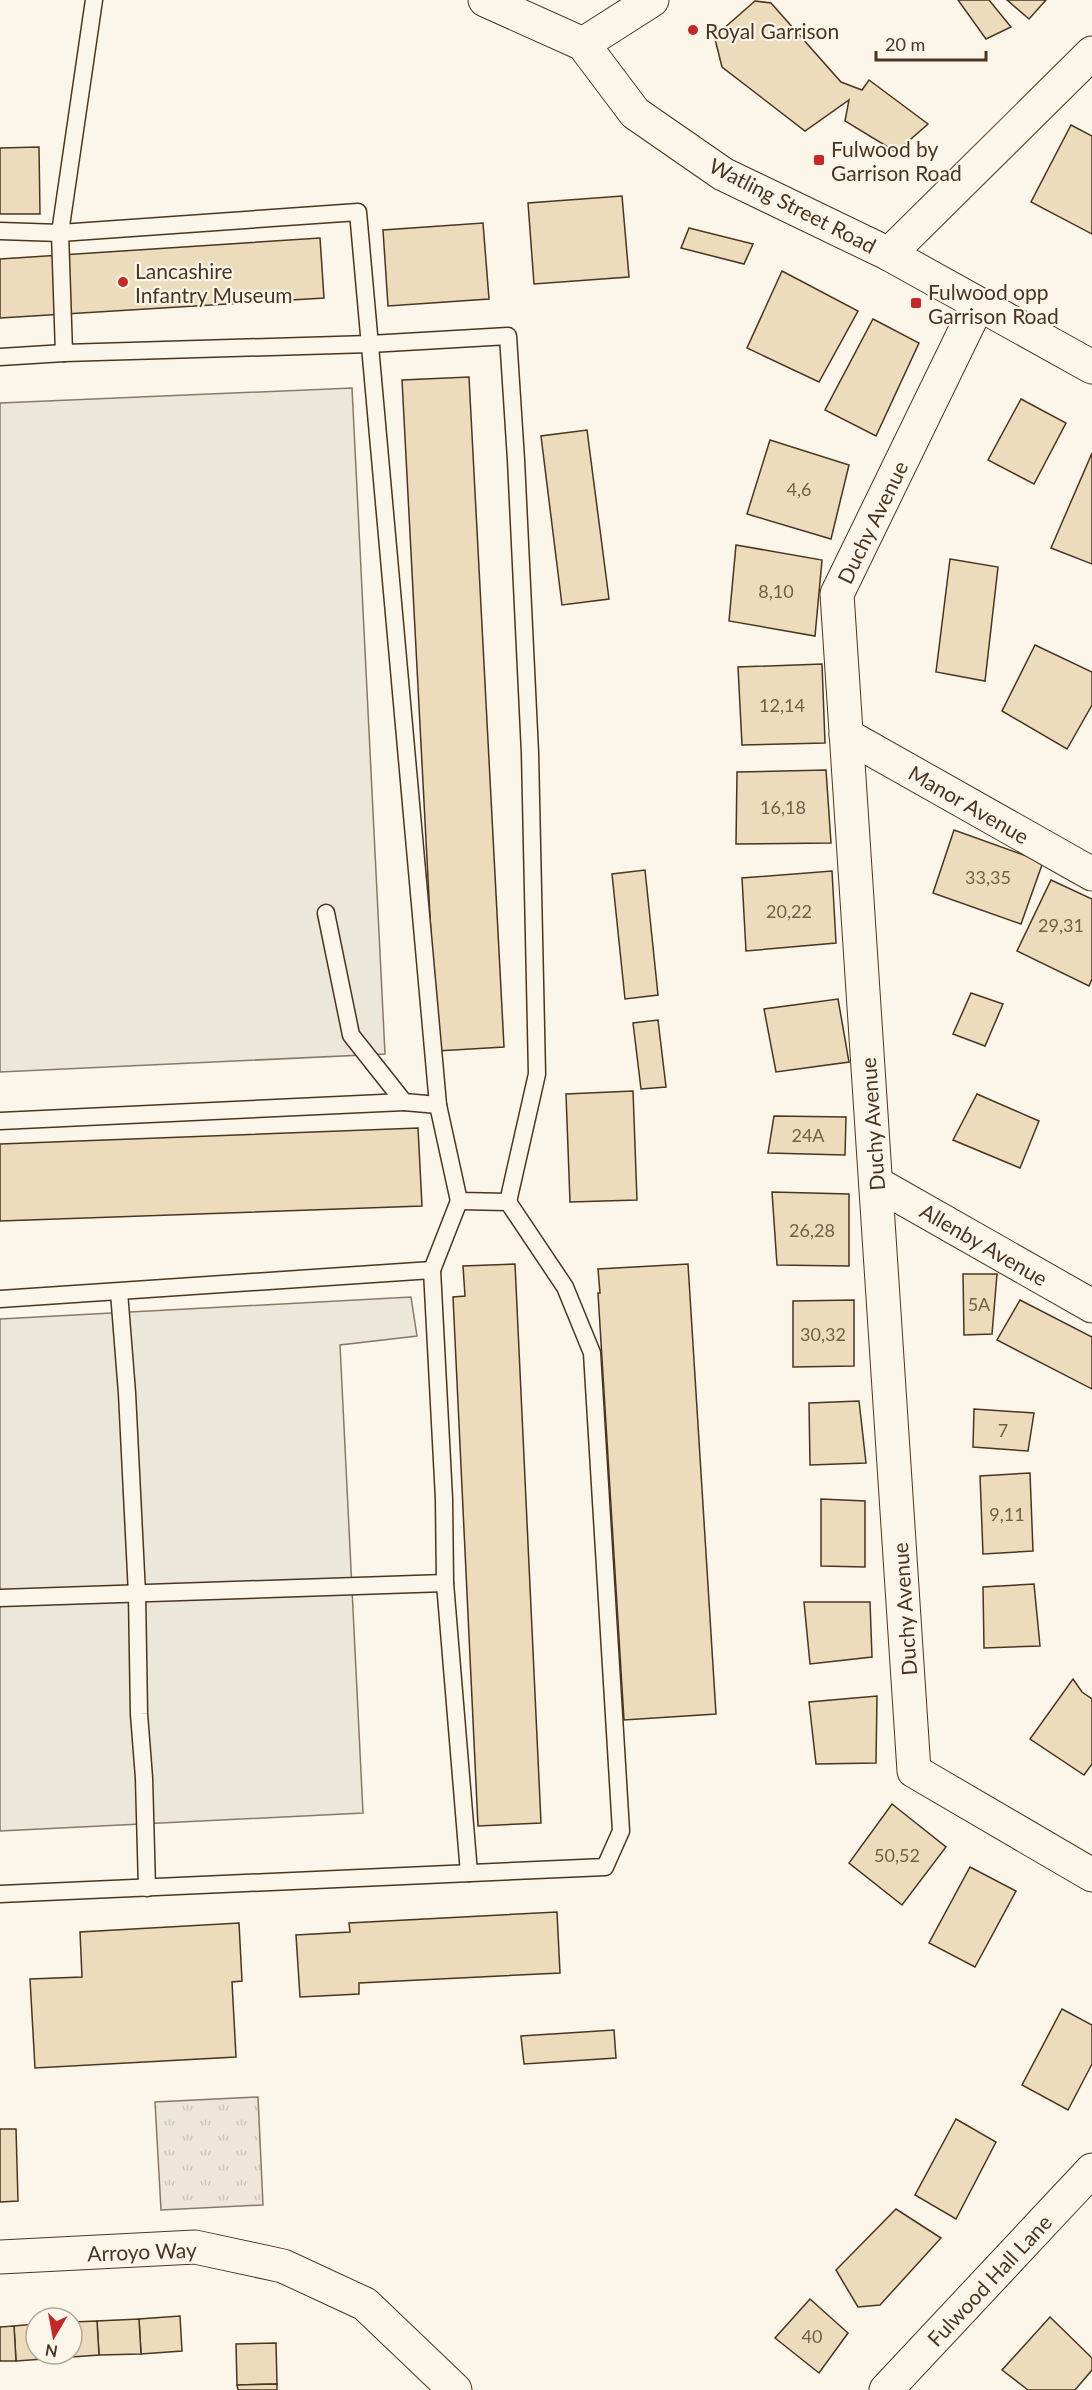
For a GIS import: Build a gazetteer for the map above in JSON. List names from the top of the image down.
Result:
{
  "streets": {
    "street": [
      "Watling Street Road",
      "Duchy Avenue",
      "Manor Avenue",
      "Allenby Avenue",
      "Arroyo Way",
      "Fulwood Hall Lane"
    ]
  },
  "crossings": [
    ["Watling Street Road", "Duchy Avenue"],
    ["Duchy Avenue", "Manor Avenue"],
    ["Duchy Avenue", "Allenby Avenue"]
  ],
  "places": {
    "other": ["Royal Garrison", "Lancashire Infantry Museum"],
    "transit": ["Fulwood by Garrison Road", "Fulwood opp Garrison Road"]
  },
  "house_numbers": [
    "4,6",
    "8,10",
    "12,14",
    "16,18",
    "33,35",
    "20,22",
    "29,31",
    "24A",
    "26,28",
    "5A",
    "30,32",
    "7",
    "9,11",
    "50,52",
    "40"
  ],
  "scale_bar": "20 m",
  "north": "bottom"
}
